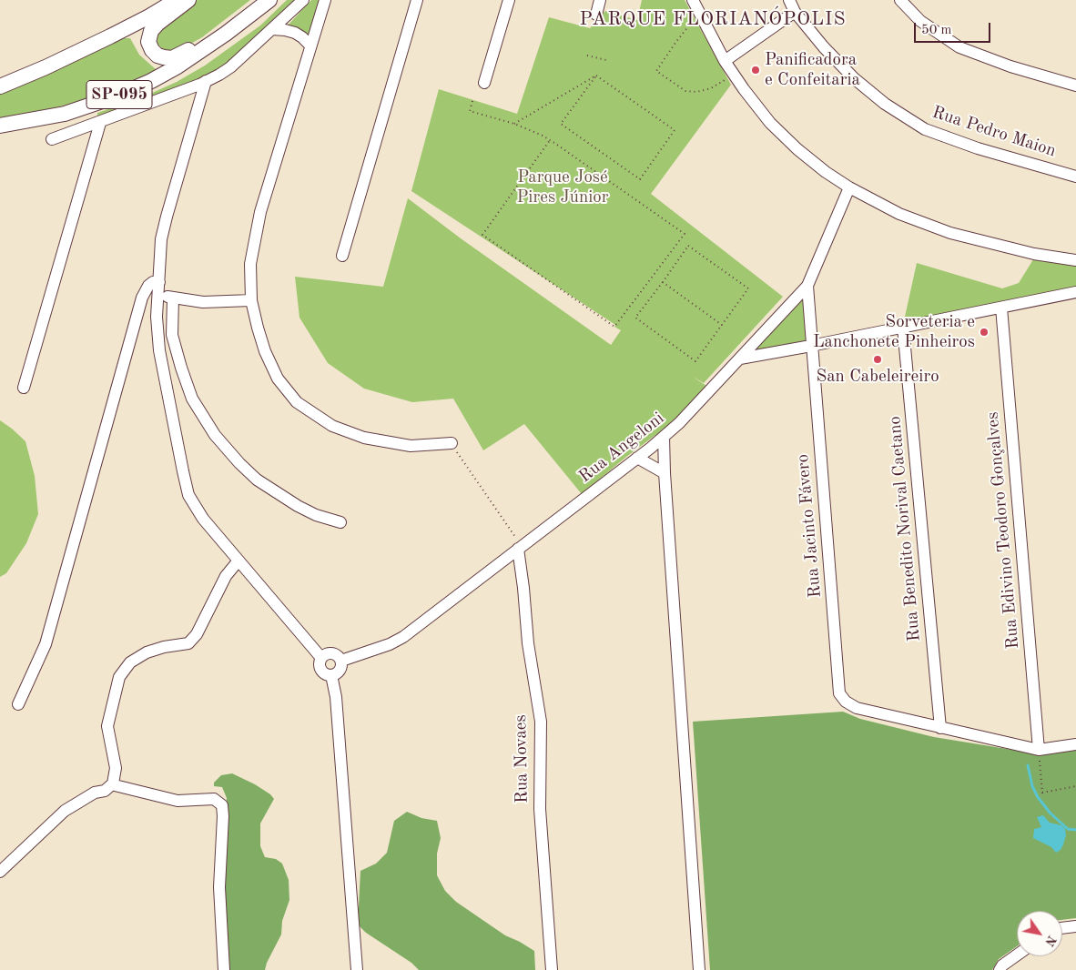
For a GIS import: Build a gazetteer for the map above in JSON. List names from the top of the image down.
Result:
{
  "streets": {
    "main road": ["SP-095"],
    "street": [
      "Rua Pedro Maion",
      "Rua Angeloni",
      "Rua Jacinto Fávero",
      "Rua Benedito Norival Caetano",
      "Rua Edivino Teodoro Gonçalves",
      "Rua Novaes"
    ]
  },
  "crossings": [
    ["Rua Angeloni", "Rua Jacinto Fávero"],
    ["Rua Angeloni", "Rua Novaes"],
    ["Rua Jacinto Fávero", "Rua Benedito Norival Caetano"]
  ],
  "districts": ["PARQUE FLORIANÓPOLIS"],
  "parks": ["Parque José Pires Júnior"],
  "places": ["Panificadora e Confeitaria", "Sorveteria e Lanchonete Pinheiros", "San Cabeleireiro"],
  "scale_bar": "50 m",
  "north": "bottom right"
}
